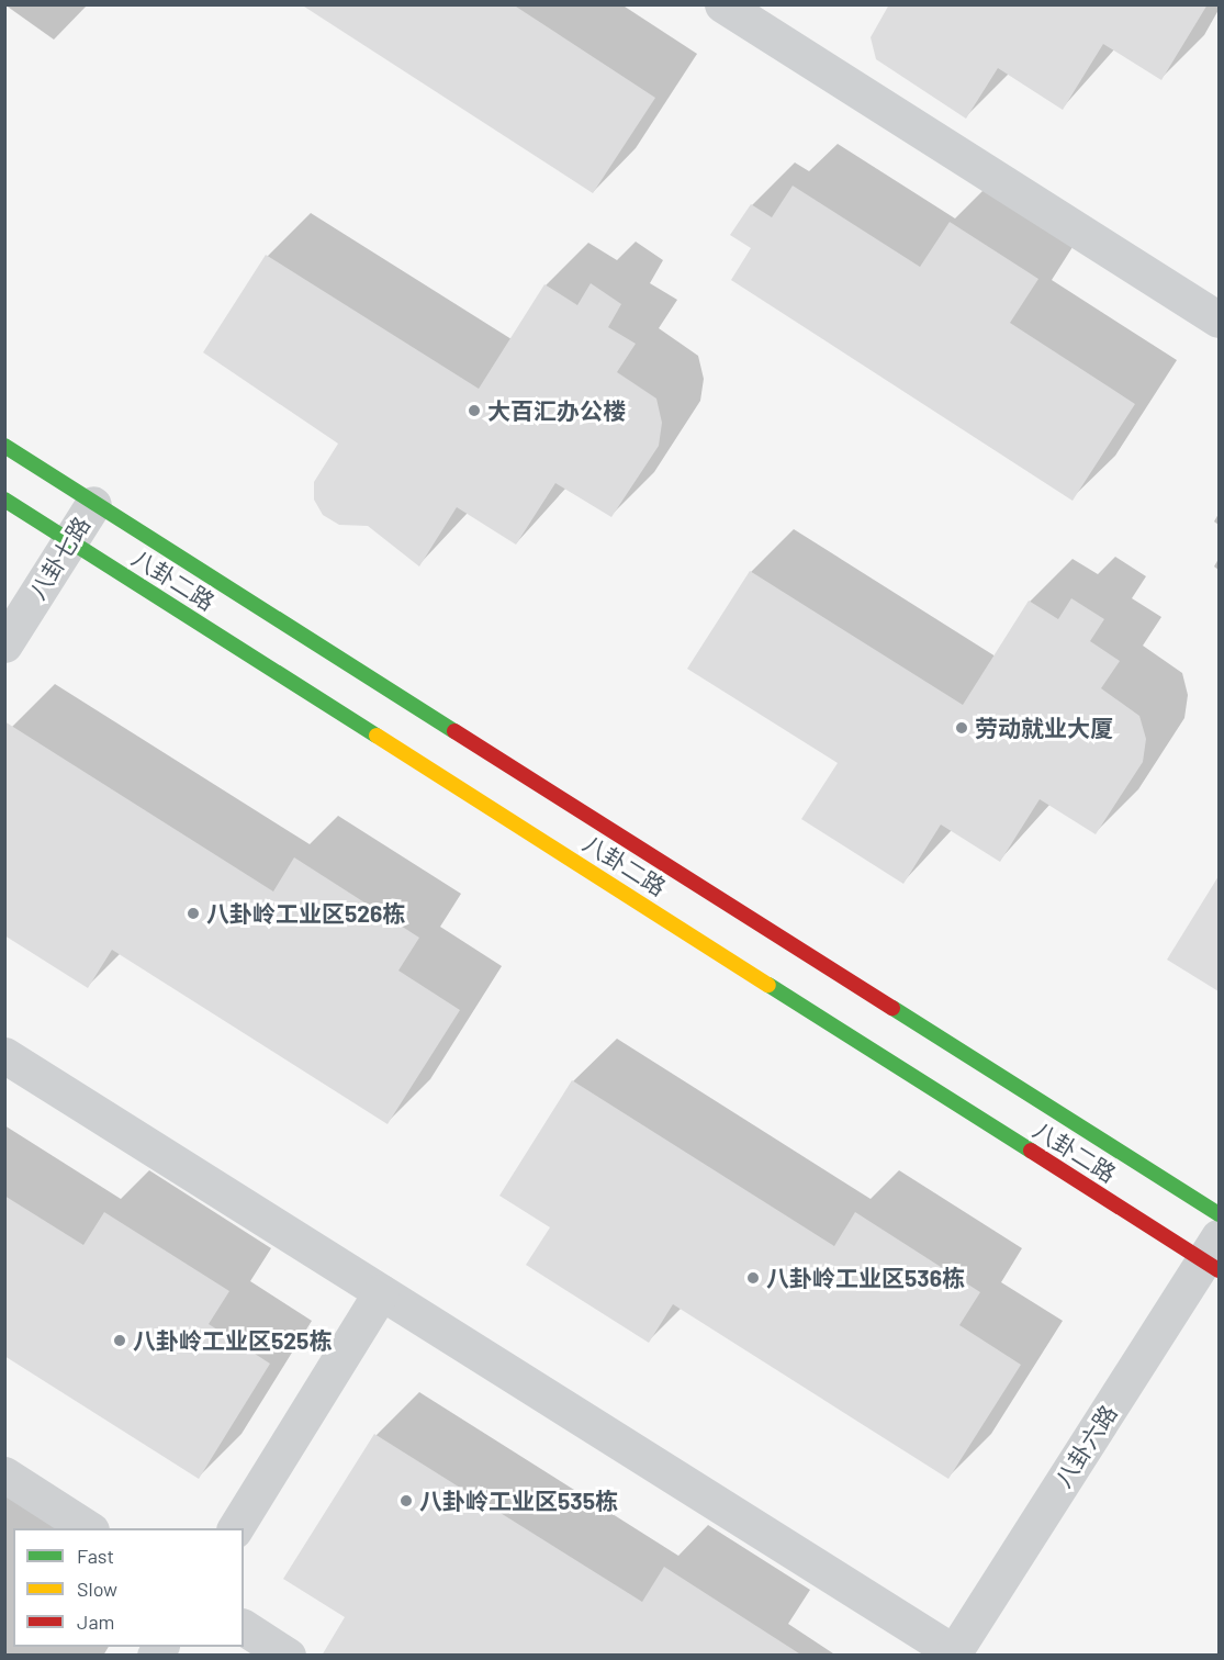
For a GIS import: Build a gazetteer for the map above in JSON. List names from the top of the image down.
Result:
{
  "streets": {
    "street": ["八卦七路", "八卦二路", "八卦六路"]
  },
  "crossings": [
    ["八卦七路", "八卦二路"],
    ["八卦二路", "八卦六路"]
  ],
  "places": [
    "大百汇办公楼",
    "劳动就业大厦",
    "八卦岭工业区526栋",
    "八卦岭工业区536栋",
    "八卦岭工业区525栋",
    "八卦岭工业区535栋"
  ],
  "legend": ["Fast", "Slow", "Jam"]
}
